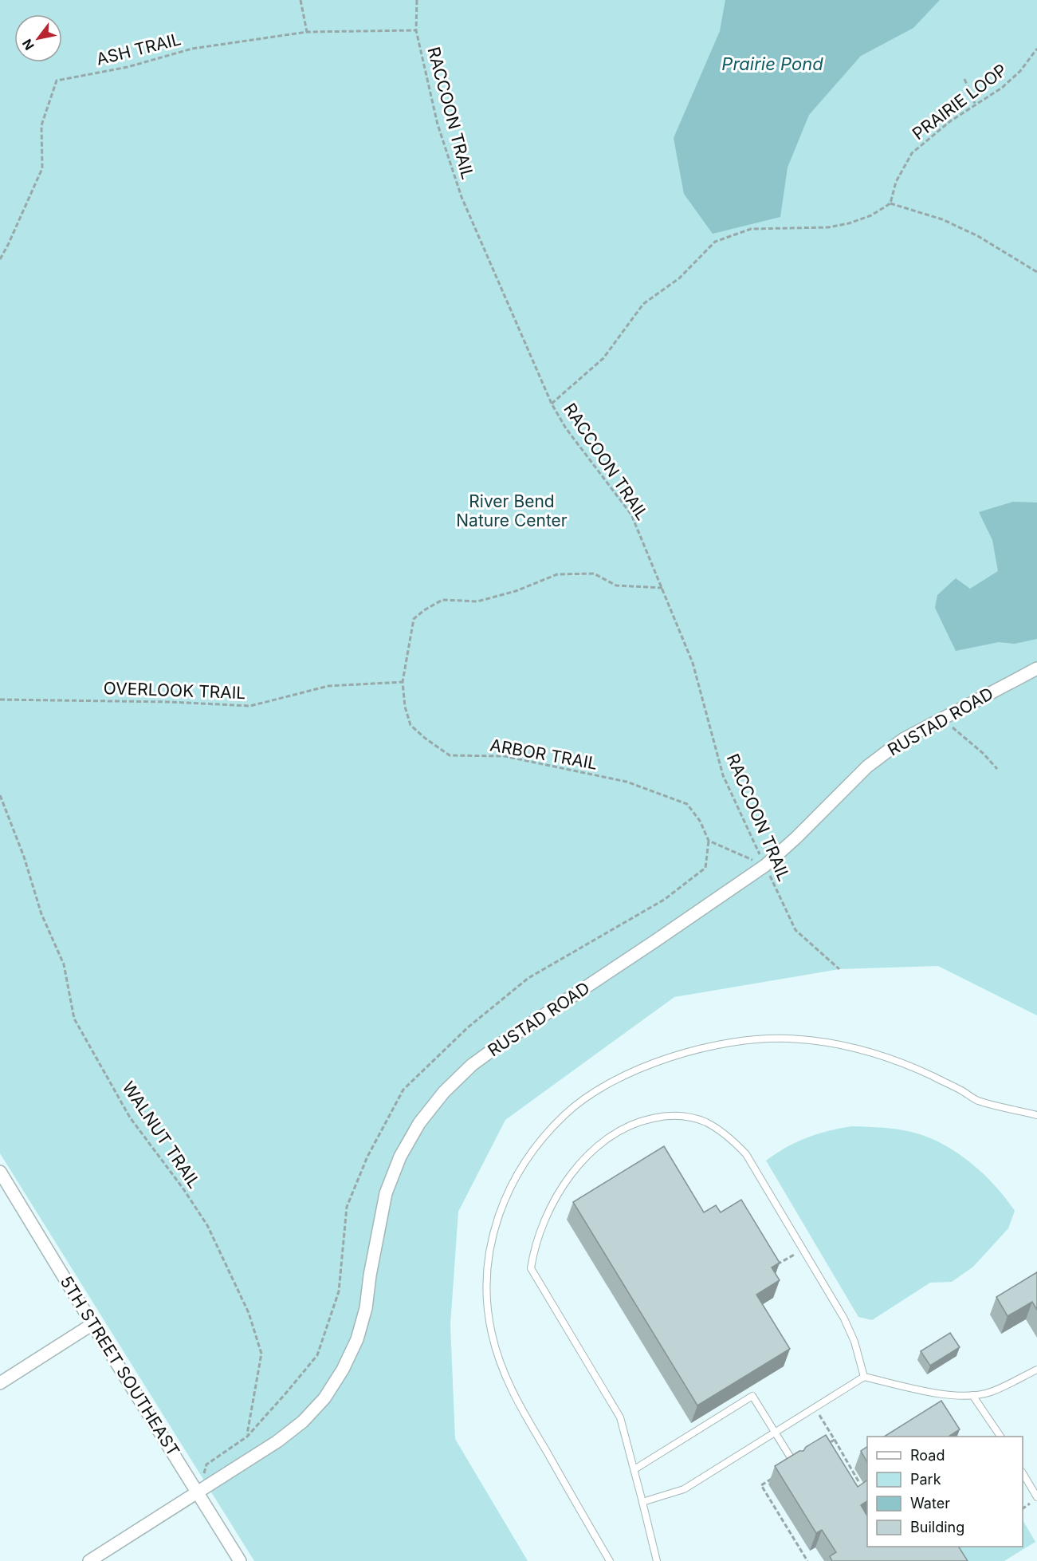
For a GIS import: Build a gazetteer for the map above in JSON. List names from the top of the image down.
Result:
{
  "streets": {
    "street": ["RUSTAD ROAD", "5TH STREET SOUTHEAST"],
    "path": [
      "ASH TRAIL",
      "PRAIRIE LOOP",
      "RACCOON TRAIL",
      "OVERLOOK TRAIL",
      "ARBOR TRAIL",
      "WALNUT TRAIL"
    ]
  },
  "crossings": [
    ["ASH TRAIL", "RACCOON TRAIL"],
    ["RACCOON TRAIL", "RUSTAD ROAD"],
    ["RACCOON TRAIL", "ARBOR TRAIL"],
    ["OVERLOOK TRAIL", "ARBOR TRAIL"],
    ["RUSTAD ROAD", "5TH STREET SOUTHEAST"]
  ],
  "water": ["Prairie Pond"],
  "parks": ["River Bend Nature Center"],
  "legend": [
    "Road",
    "Park",
    "Water",
    "Building"
  ],
  "north": "bottom left"
}
